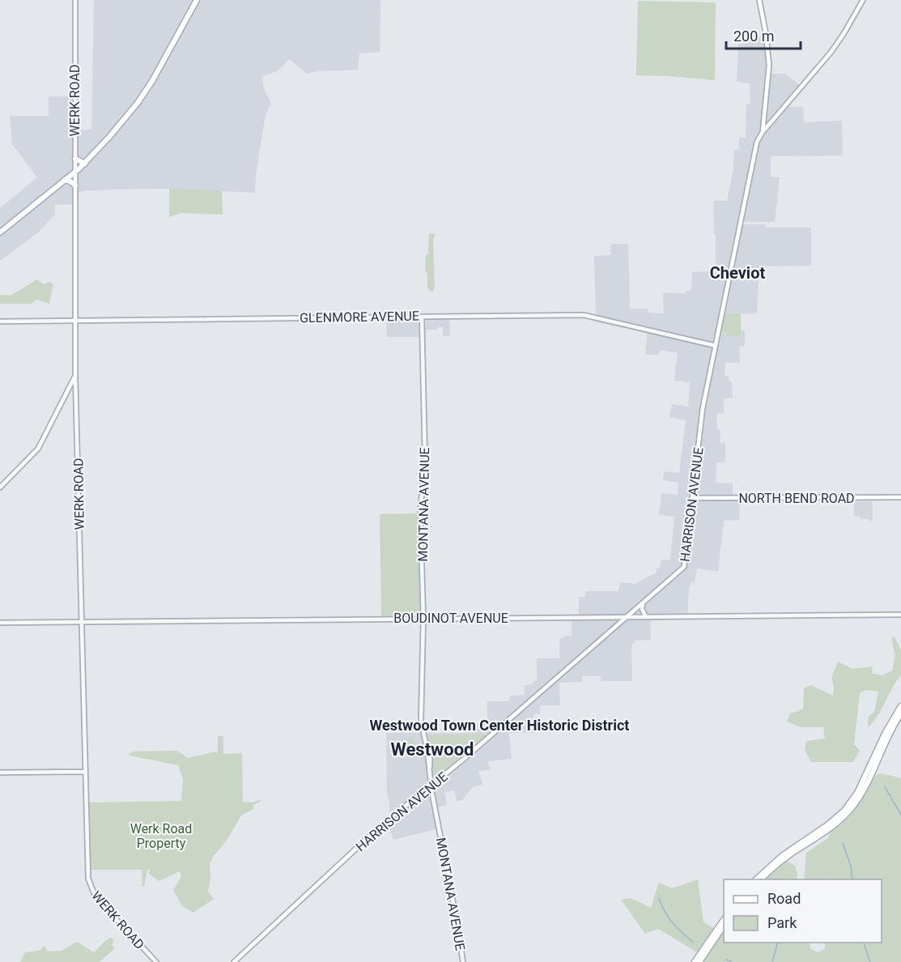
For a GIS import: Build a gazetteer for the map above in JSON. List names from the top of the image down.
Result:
{
  "streets": {
    "main road": ["WERK ROAD", "NORTH BEND ROAD", "HARRISON AVENUE"],
    "street": ["GLENMORE AVENUE", "MONTANA AVENUE", "BOUDINOT AVENUE"]
  },
  "crossings": [
    ["WERK ROAD", "GLENMORE AVENUE"],
    ["WERK ROAD", "BOUDINOT AVENUE"],
    ["GLENMORE AVENUE", "MONTANA AVENUE"],
    ["GLENMORE AVENUE", "HARRISON AVENUE"],
    ["NORTH BEND ROAD", "HARRISON AVENUE"],
    ["MONTANA AVENUE", "HARRISON AVENUE"],
    ["MONTANA AVENUE", "BOUDINOT AVENUE"],
    ["HARRISON AVENUE", "BOUDINOT AVENUE"]
  ],
  "districts": ["Cheviot", "Westwood Town Center Historic District", "Westwood"],
  "parks": ["Werk Road Property"],
  "legend": ["Road", "Park"],
  "scale_bar": "200 m"
}
